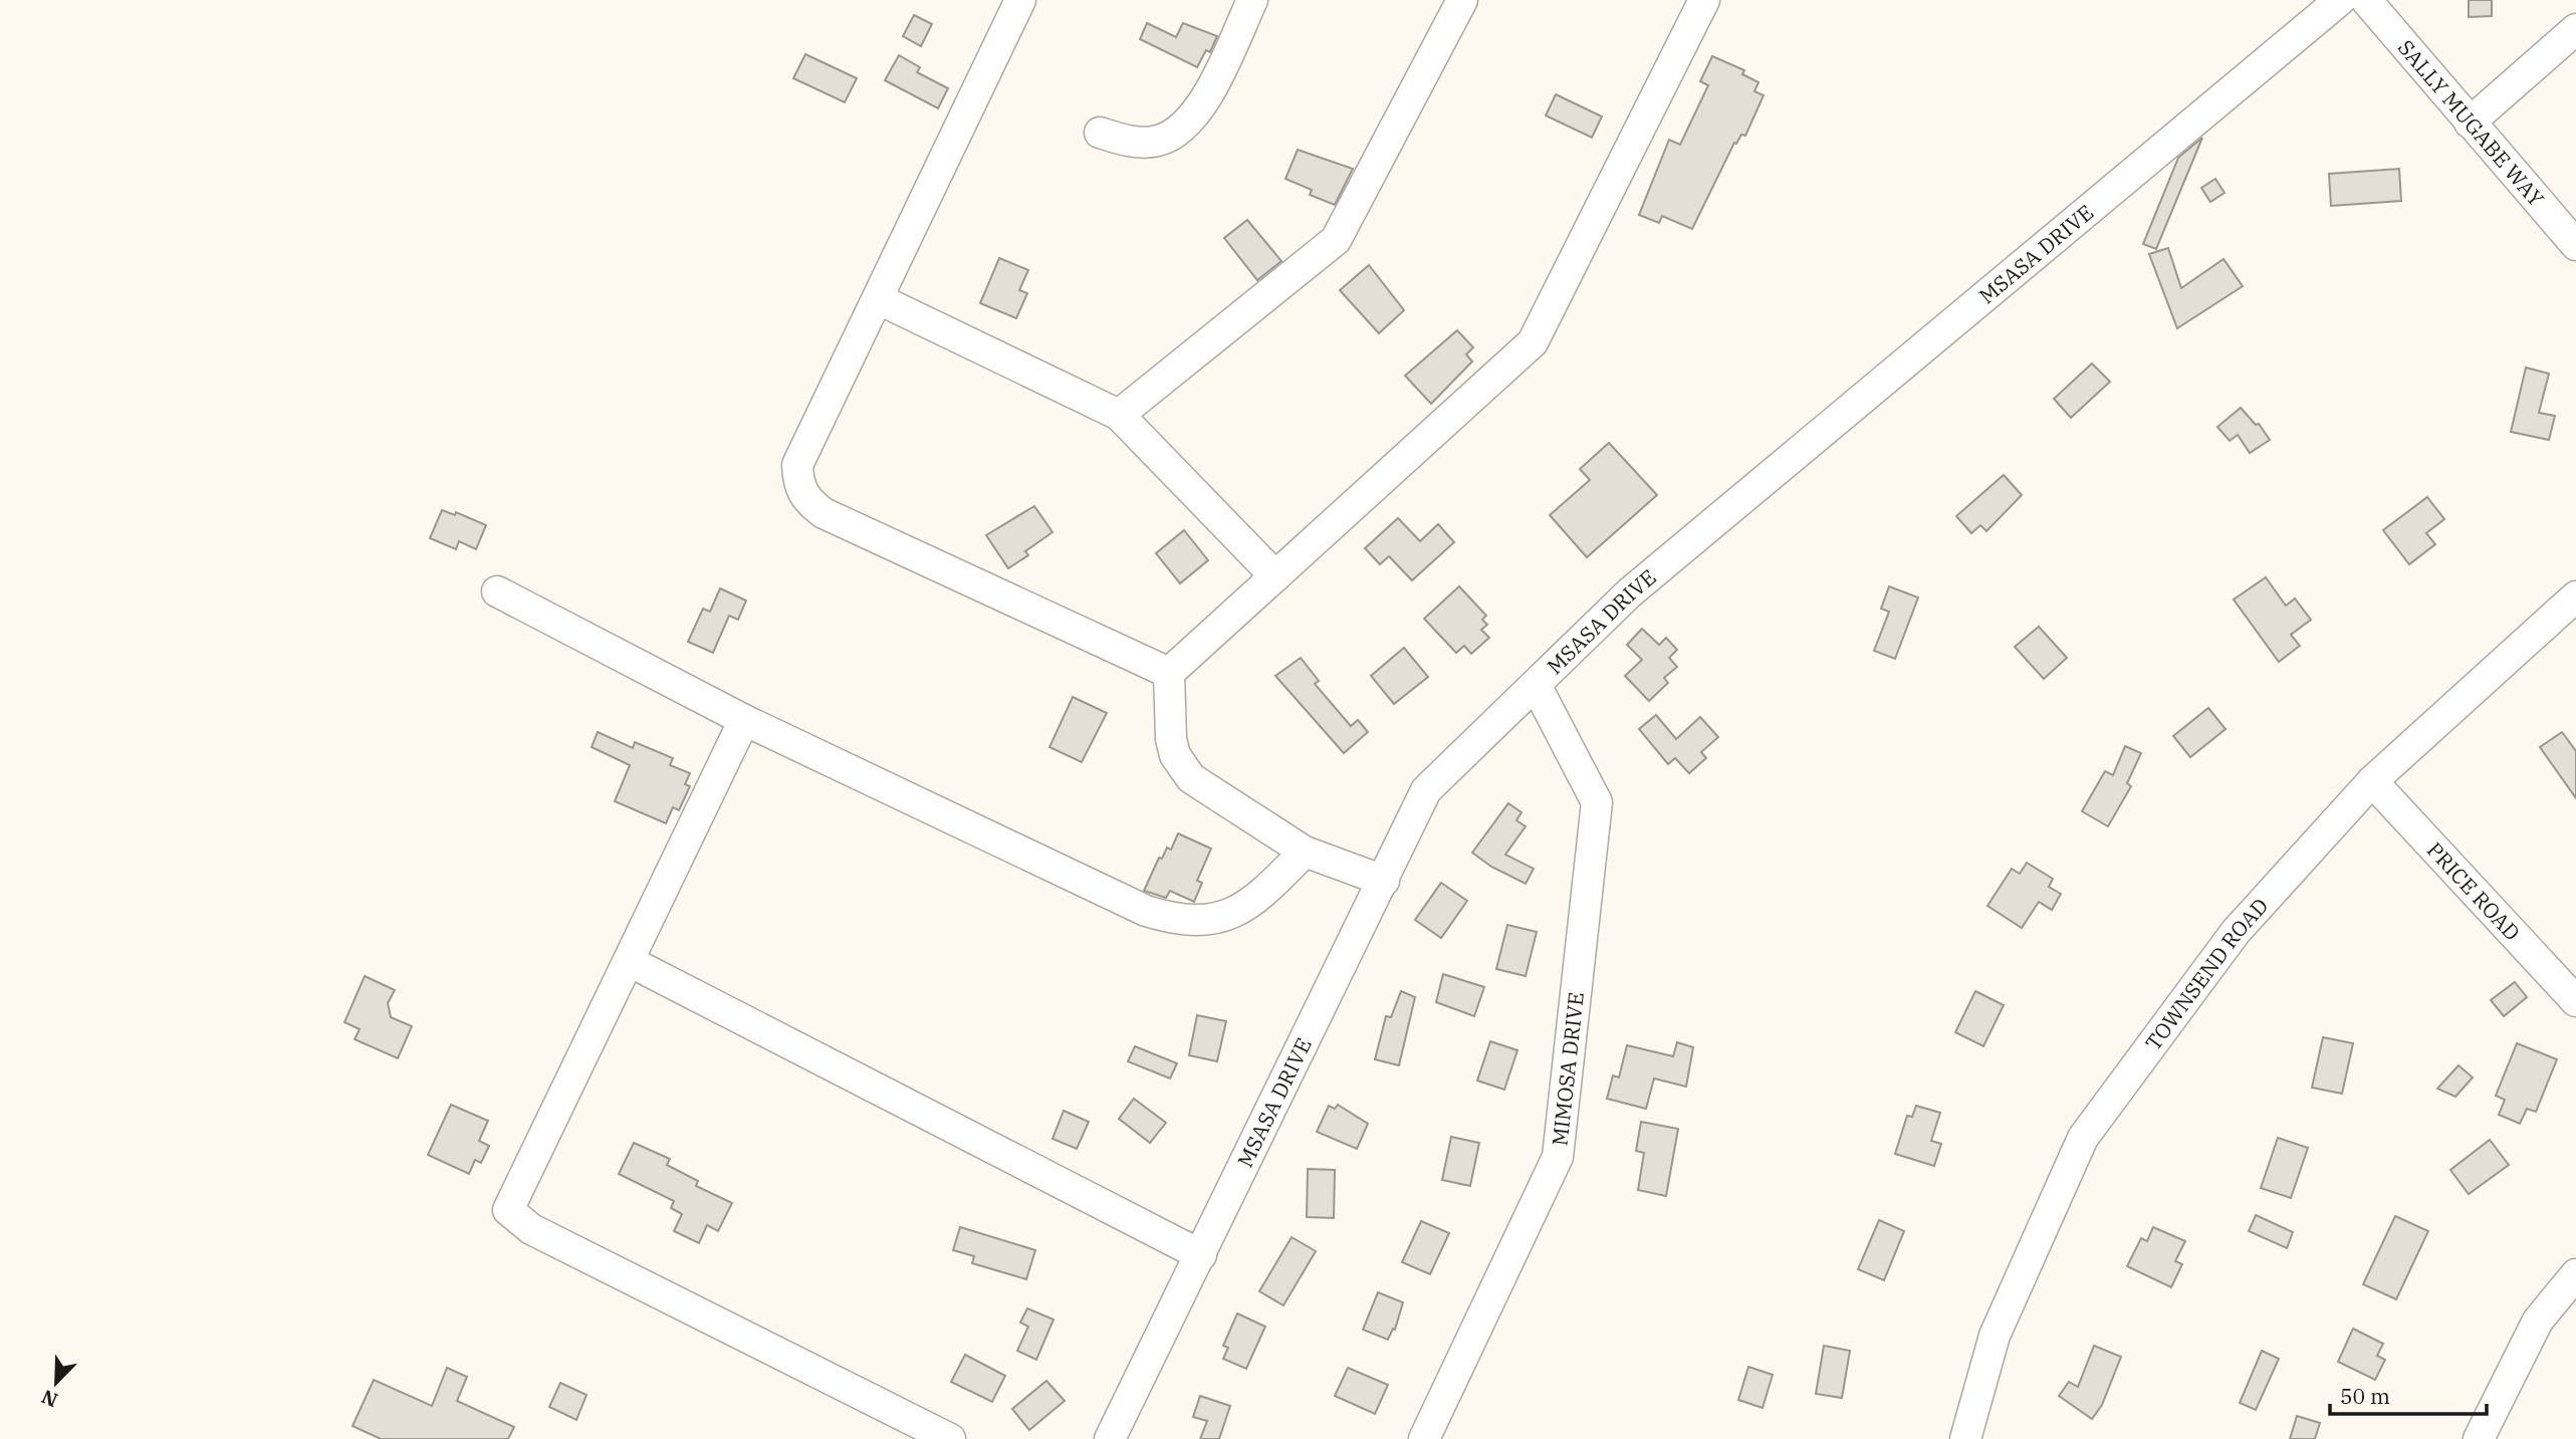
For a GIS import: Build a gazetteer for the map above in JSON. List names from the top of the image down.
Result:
{
  "streets": {
    "street": [
      "SALLY MUGABE WAY",
      "MSASA DRIVE",
      "PRICE ROAD",
      "TOWNSEND ROAD",
      "MIMOSA DRIVE"
    ]
  },
  "crossings": [
    ["MSASA DRIVE", "MIMOSA DRIVE"],
    ["PRICE ROAD", "TOWNSEND ROAD"]
  ],
  "scale_bar": "50 m",
  "north": "bottom left"
}
